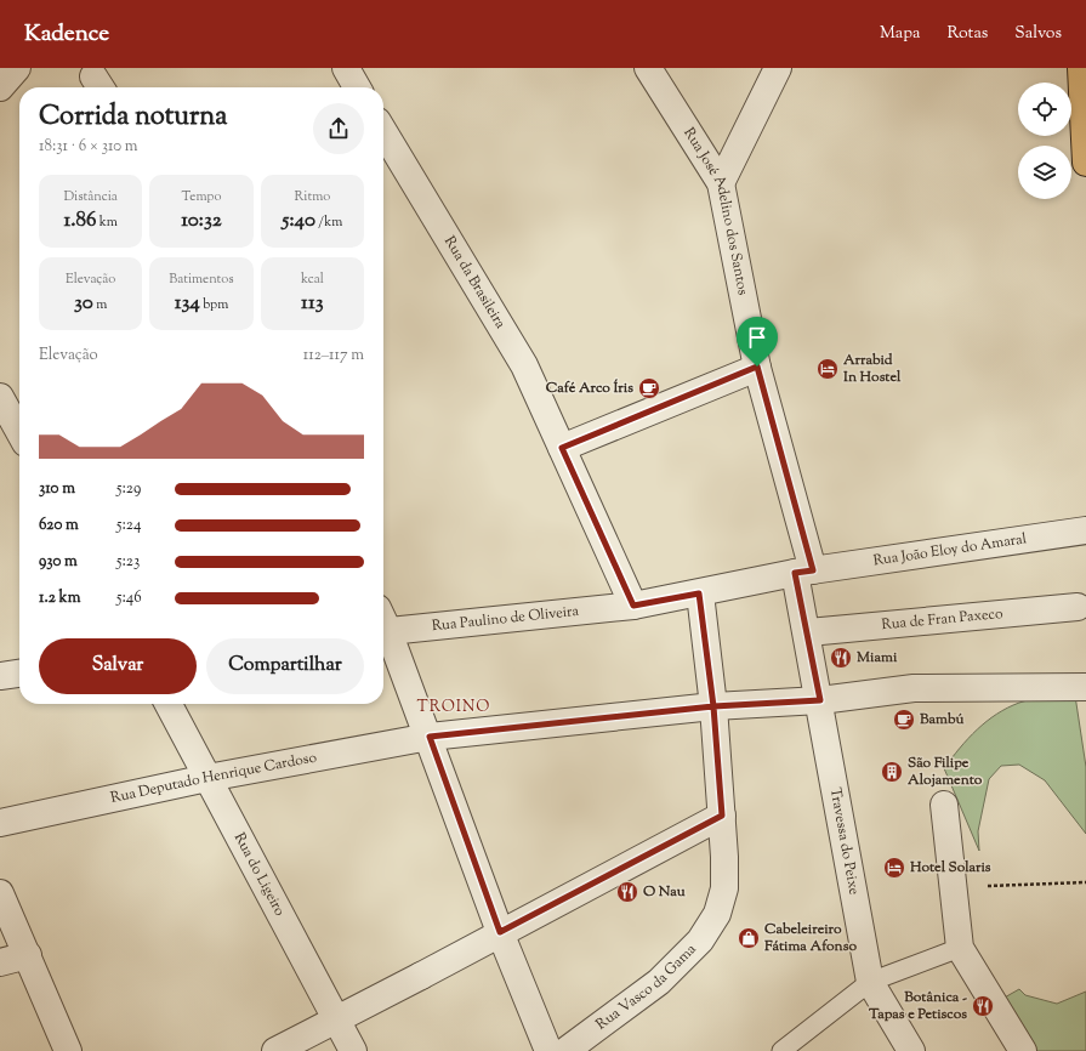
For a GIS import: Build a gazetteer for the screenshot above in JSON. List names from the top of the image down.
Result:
{
  "streets": {
    "street": [
      "Rua José Adelino dos Santos",
      "Rua da Brasileira",
      "Rua João Eloy do Amaral",
      "Rua Paulino de Oliveira",
      "Rua de Fran Paxeco",
      "Rua Deputado Henrique Cardoso",
      "Travessa do Peixe",
      "Rua do Ligeiro",
      "Rua Vasco da Gama"
    ]
  },
  "crossings": [
    ["Rua José Adelino dos Santos", "Rua João Eloy do Amaral"],
    ["Rua José Adelino dos Santos", "Travessa do Peixe"],
    ["Rua da Brasileira", "Rua Paulino de Oliveira"],
    ["Rua João Eloy do Amaral", "Rua Paulino de Oliveira"],
    ["Rua João Eloy do Amaral", "Travessa do Peixe"],
    ["Rua João Eloy do Amaral", "Rua Vasco da Gama"],
    ["Rua Paulino de Oliveira", "Rua Vasco da Gama"],
    ["Rua de Fran Paxeco", "Travessa do Peixe"],
    ["Rua Deputado Henrique Cardoso", "Travessa do Peixe"],
    ["Rua Deputado Henrique Cardoso", "Rua do Ligeiro"],
    ["Rua Deputado Henrique Cardoso", "Rua Vasco da Gama"]
  ],
  "districts": ["TROINO"],
  "places": {
    "hotel": ["Arrabid In Hostel", "Hotel Solaris"],
    "cafe": ["Café Arco Íris", "Bambú"],
    "restaurant": ["Miami", "O Nau", "Botânica - Tapas e Petiscos"],
    "building": ["São Filipe Alojamento"],
    "shop": ["Cabeleireiro Fátima Afonso"]
  },
  "page": {
    "header": "Kadence",
    "nav": ["Mapa", "Rotas", "Salvos"],
    "heading": ["Corrida noturna", "18:31 · 6 × 310 m"],
    "stats": [
      ["Distância", "1.86 km"],
      ["Tempo", "10:32"],
      ["Ritmo", "5:40 /km"],
      ["Elevação", "30 m"],
      ["Batimentos", "134 bpm"],
      ["kcal", "113"]
    ],
    "chart": ["Elevação", "112–117 m"],
    "list": [
      {
        "name": "310 m",
        "note": "5:29"
      },
      {
        "name": "620 m",
        "note": "5:24"
      },
      {
        "name": "930 m",
        "note": "5:23"
      },
      {
        "name": "1.2 km",
        "note": "5:46"
      }
    ],
    "buttons": ["Salvar", "Compartilhar"]
  }
}
